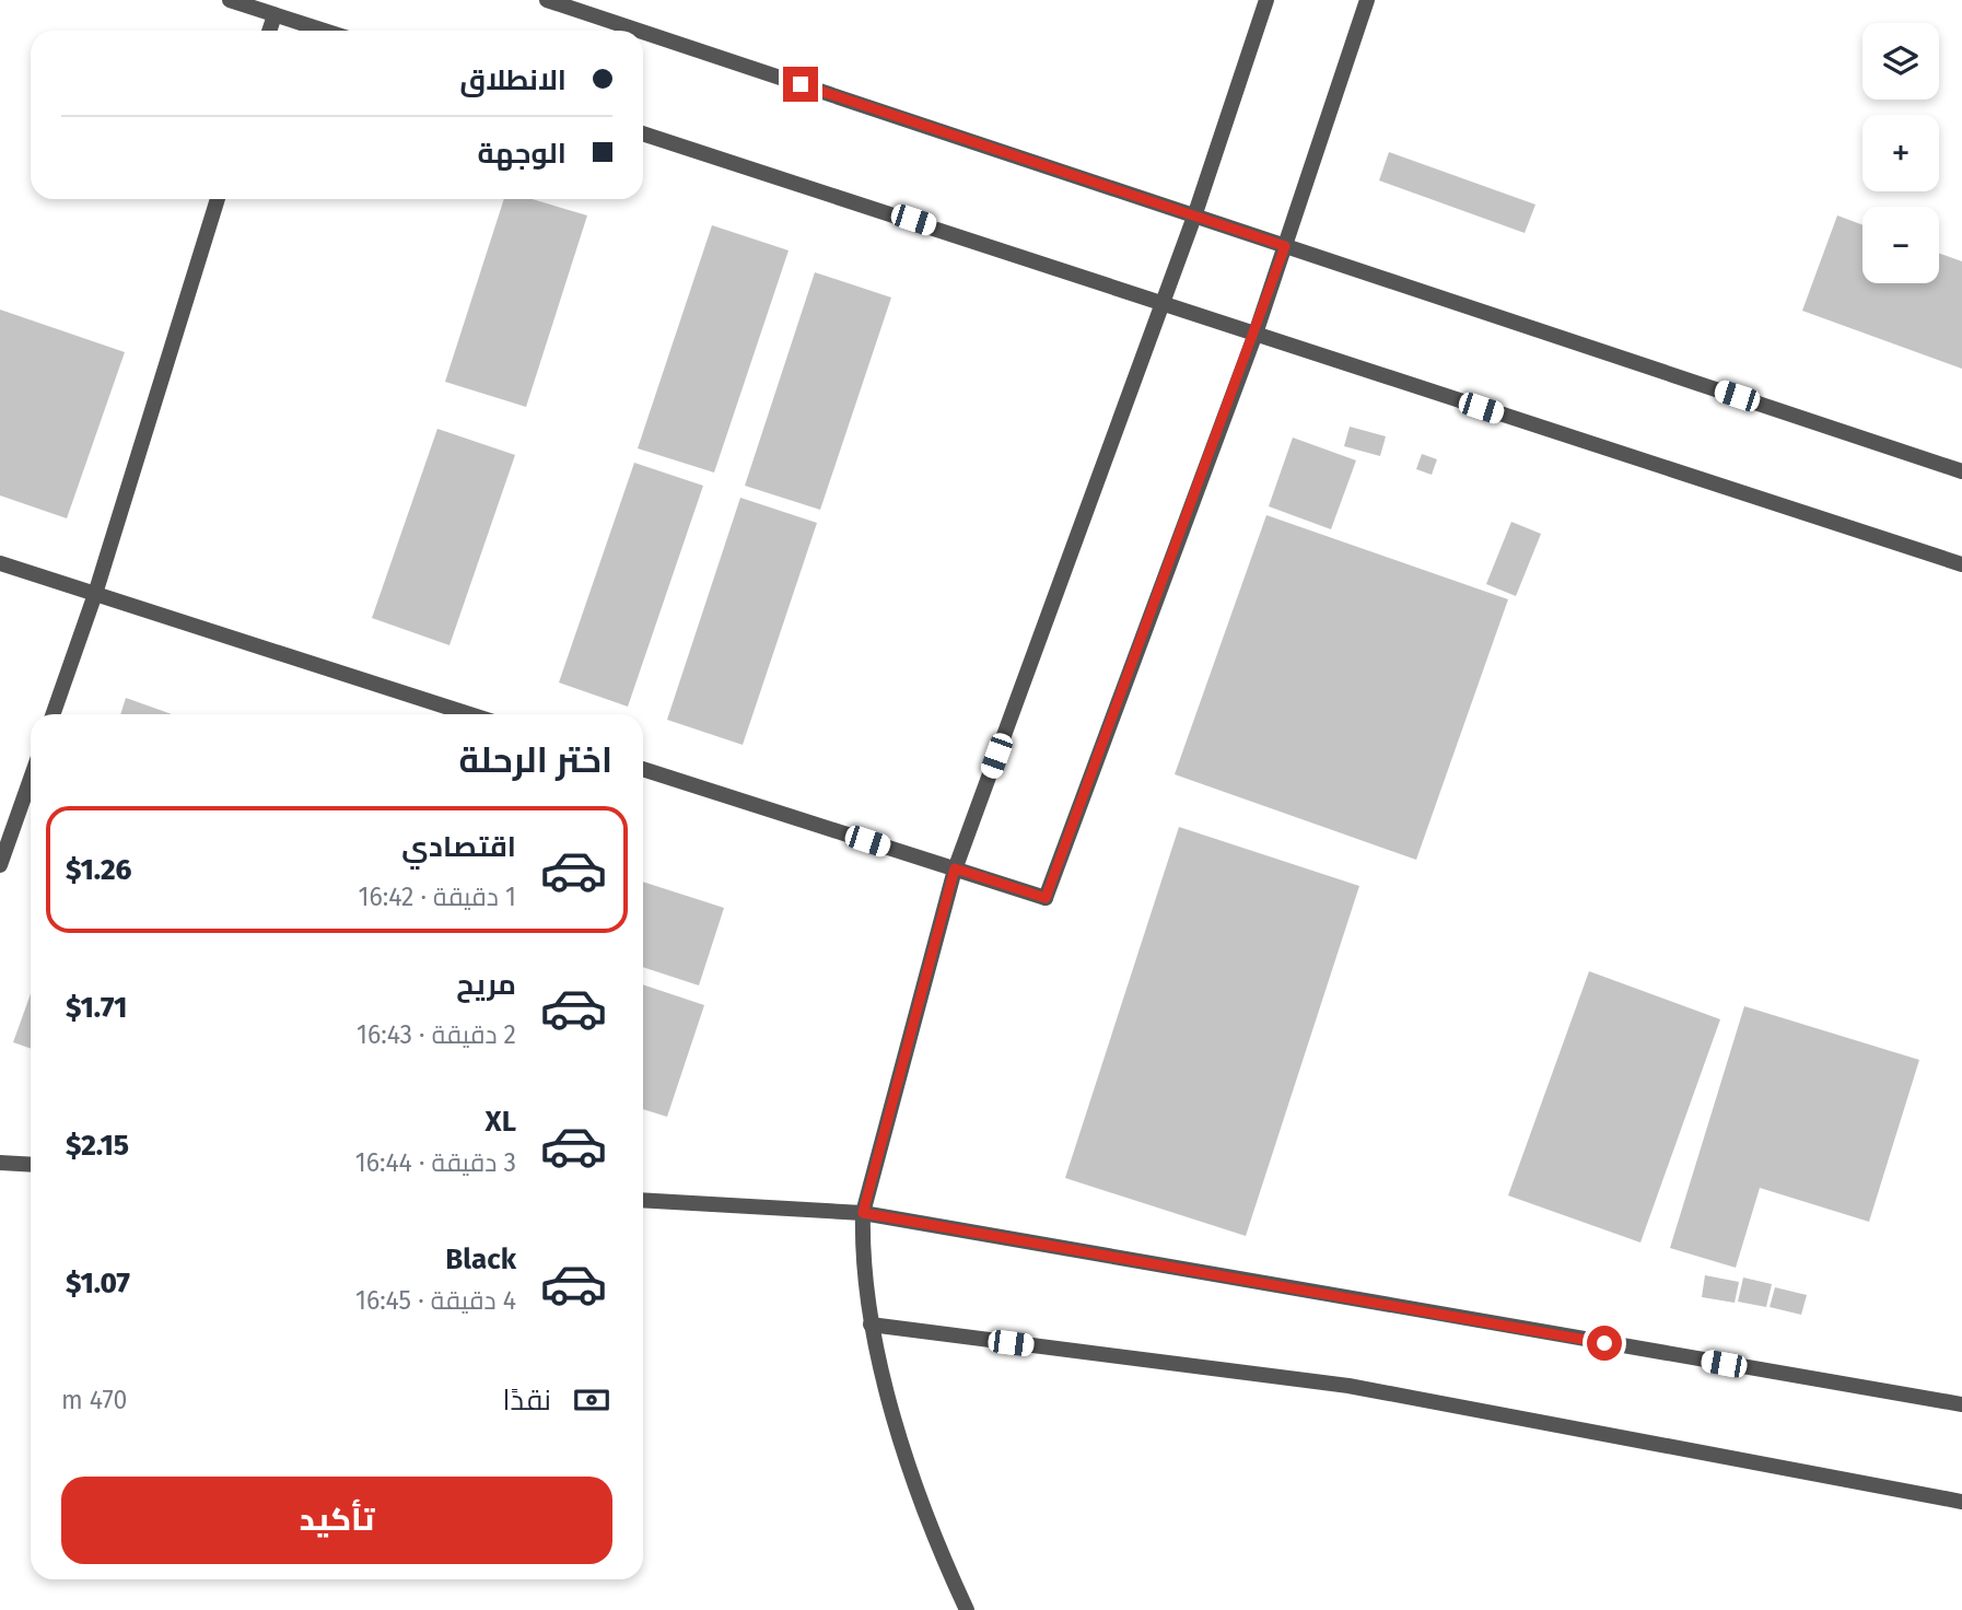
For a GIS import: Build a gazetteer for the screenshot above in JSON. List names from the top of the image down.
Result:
{
  "page": {
    "map_buttons": ["+", "−"],
    "banner": ["الانطلاق", "الوجهة"],
    "heading": "اختر الرحلة",
    "list": [
      {
        "name": "اقتصادي",
        "note": "1 دقيقة · 16:42",
        "value": "$1.26"
      },
      {
        "name": "مريح",
        "note": "2 دقيقة · 16:43",
        "value": "$1.71"
      },
      {
        "name": "XL",
        "note": "3 دقيقة · 16:44",
        "value": "$2.15"
      },
      {
        "name": "Black",
        "note": "4 دقيقة · 16:45",
        "value": "$1.07"
      }
    ],
    "pay": ["نقدًا", "470 m"],
    "buttons": "تأكيد"
  }
}
